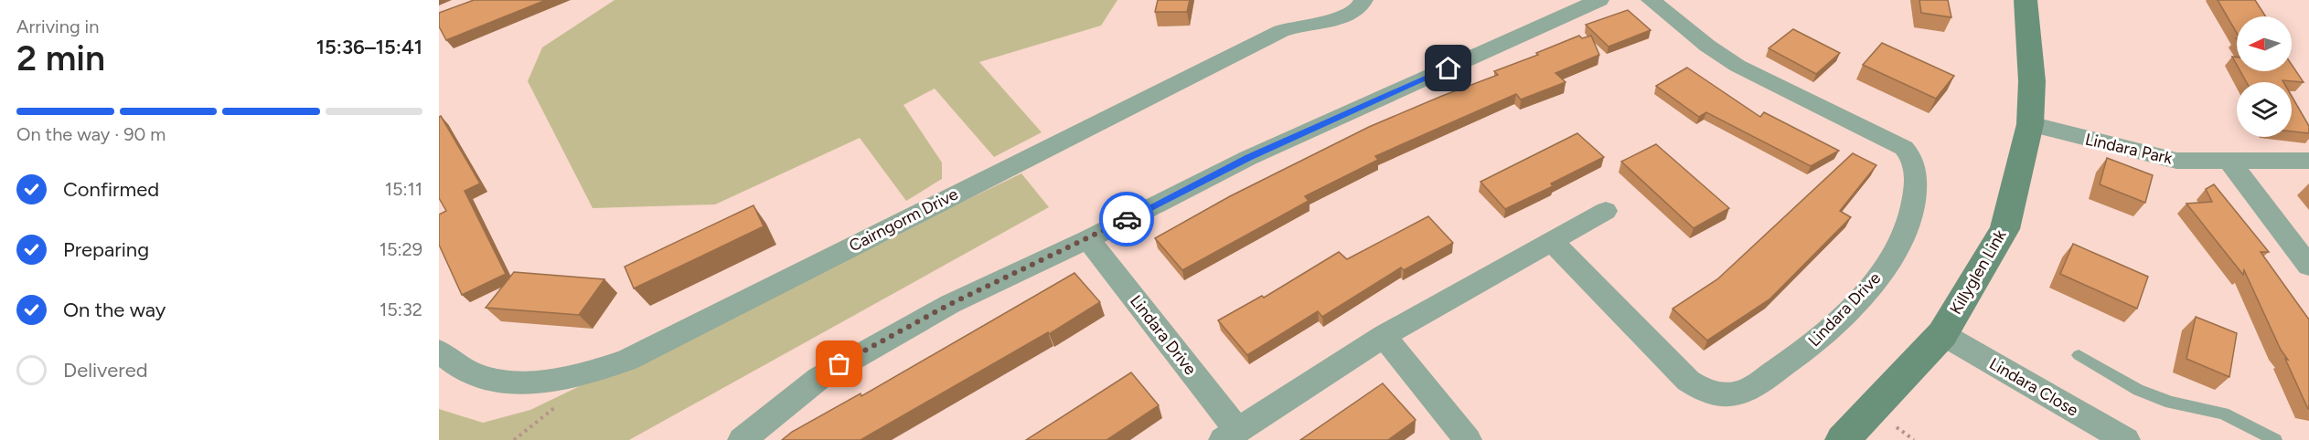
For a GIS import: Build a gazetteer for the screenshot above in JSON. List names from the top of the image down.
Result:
{
  "streets": {
    "street": [
      "Lindara Park",
      "Cairngorm Drive",
      "Killyglen Link",
      "Lindara Drive",
      "Lindara Close"
    ]
  },
  "crossings": [
    ["Lindara Park", "Killyglen Link"],
    ["Killyglen Link", "Lindara Close"]
  ],
  "north": "left",
  "page": {
    "heading": ["2 min", "Arriving in", "15:36–15:41"],
    "bar": "On the way · 90 m",
    "list": [
      ["Confirmed", "15:11"],
      ["Preparing", "15:29"],
      ["On the way", "15:32"],
      "Delivered"
    ]
  }
}
